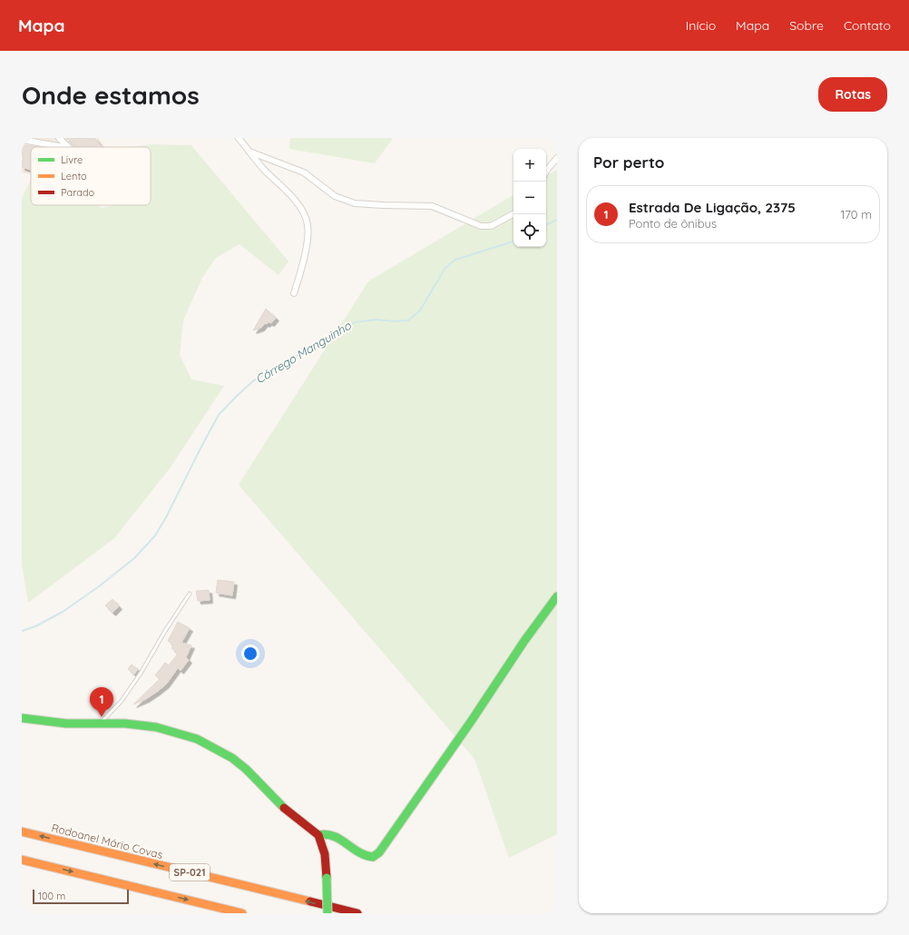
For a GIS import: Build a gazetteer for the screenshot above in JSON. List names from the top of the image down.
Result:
{
  "streets": {
    "main road": ["Rodoanel Mário Covas", "SP-021"]
  },
  "water": ["Córrego Manguinho"],
  "legend": ["Livre", "Lento", "Parado"],
  "scale_bar": "100 m",
  "page": {
    "header": "Mapa",
    "nav": [
      "Início",
      "Mapa",
      "Sobre",
      "Contato"
    ],
    "buttons": "Rotas",
    "title": "Onde estamos",
    "heading": "Por perto",
    "map_buttons": ["+", "−"],
    "list": [
      {
        "mark": "1",
        "name": "Estrada De Ligação, 2375",
        "note": "Ponto de ônibus",
        "value": "170 m"
      }
    ],
    "pins": "1",
    "scale": "100 m"
  }
}
